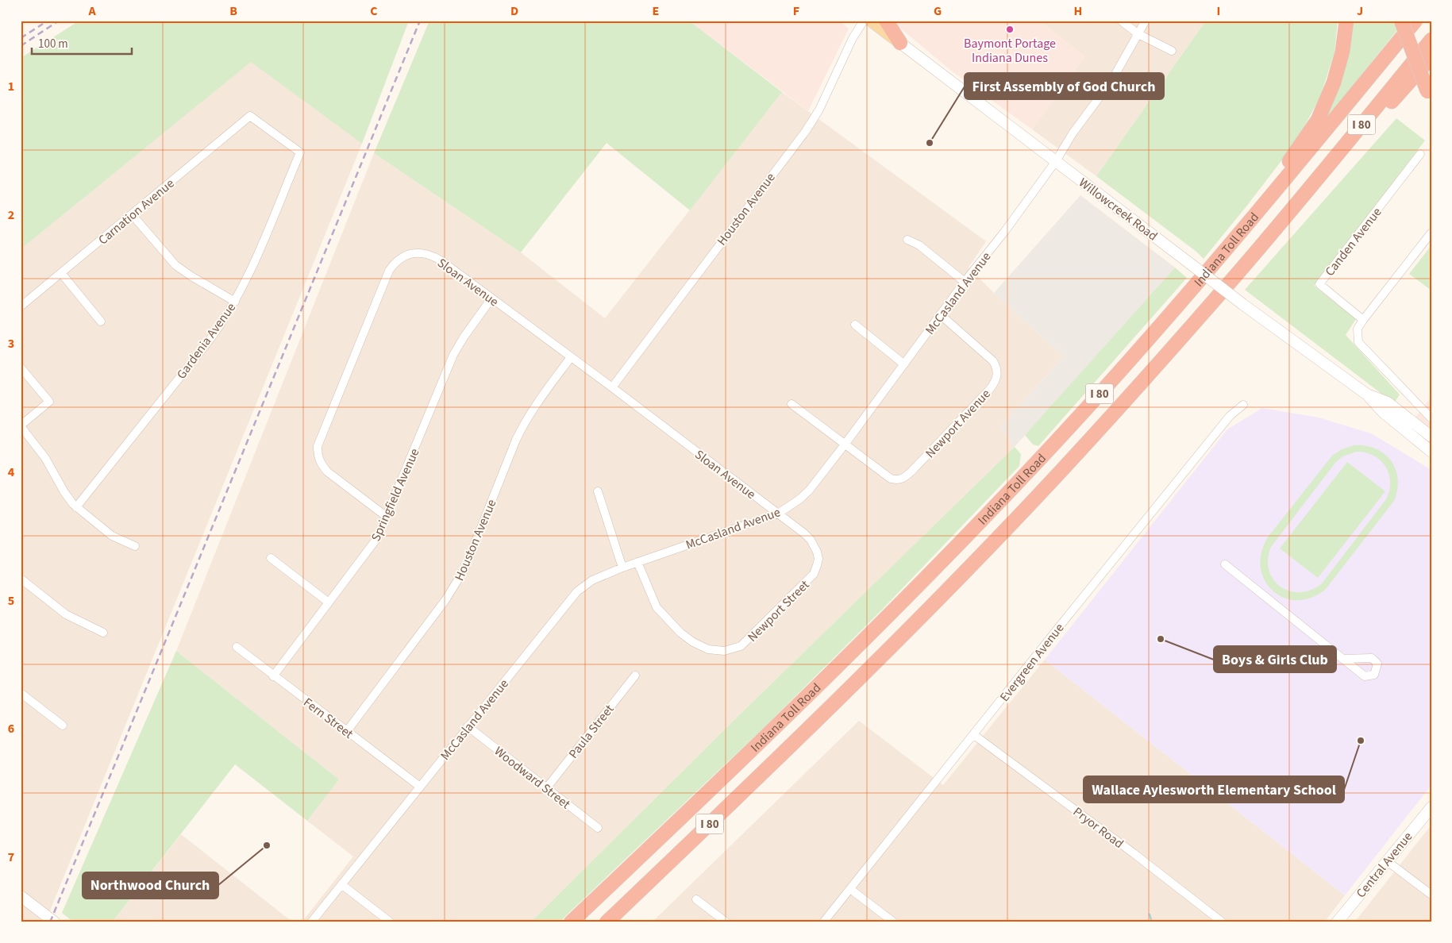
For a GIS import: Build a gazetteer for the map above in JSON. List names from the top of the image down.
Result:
{
  "streets": {
    "highway": ["I 80", "Indiana Toll Road"],
    "main road": ["Willowcreek Road", "Central Avenue"],
    "street": [
      "Houston Avenue",
      "Carnation Avenue",
      "Canden Avenue",
      "Sloan Avenue",
      "McCasland Avenue",
      "Gardenia Avenue",
      "Newport Avenue",
      "Springfield Avenue",
      "Newport Street",
      "Evergreen Avenue",
      "Fern Street",
      "Paula Street",
      "Woodward Street",
      "Pryor Road"
    ]
  },
  "crossings": [
    ["Houston Avenue", "Sloan Avenue"],
    ["Houston Avenue", "Fern Street"],
    ["Willowcreek Road", "McCasland Avenue"],
    ["Carnation Avenue", "Gardenia Avenue"],
    ["Sloan Avenue", "McCasland Avenue"],
    ["Sloan Avenue", "Springfield Avenue"],
    ["Sloan Avenue", "Newport Street"],
    ["McCasland Avenue", "Newport Avenue"],
    ["McCasland Avenue", "Newport Street"],
    ["McCasland Avenue", "Fern Street"],
    ["McCasland Avenue", "Woodward Street"],
    ["Springfield Avenue", "Fern Street"],
    ["Evergreen Avenue", "Pryor Road"],
    ["Paula Street", "Woodward Street"]
  ],
  "places": [
    "Baymont Portage Indiana Dunes",
    "First Assembly of God Church",
    "Boys & Girls Club",
    "Wallace Aylesworth Elementary School",
    "Northwood Church"
  ],
  "scale_bar": "100 m",
  "grid": {
    "columns": [
      "A",
      "B",
      "C",
      "D",
      "E",
      "F",
      "G",
      "H",
      "I",
      "J"
    ],
    "rows": [
      "1",
      "2",
      "3",
      "4",
      "5",
      "6",
      "7"
    ]
  }
}
